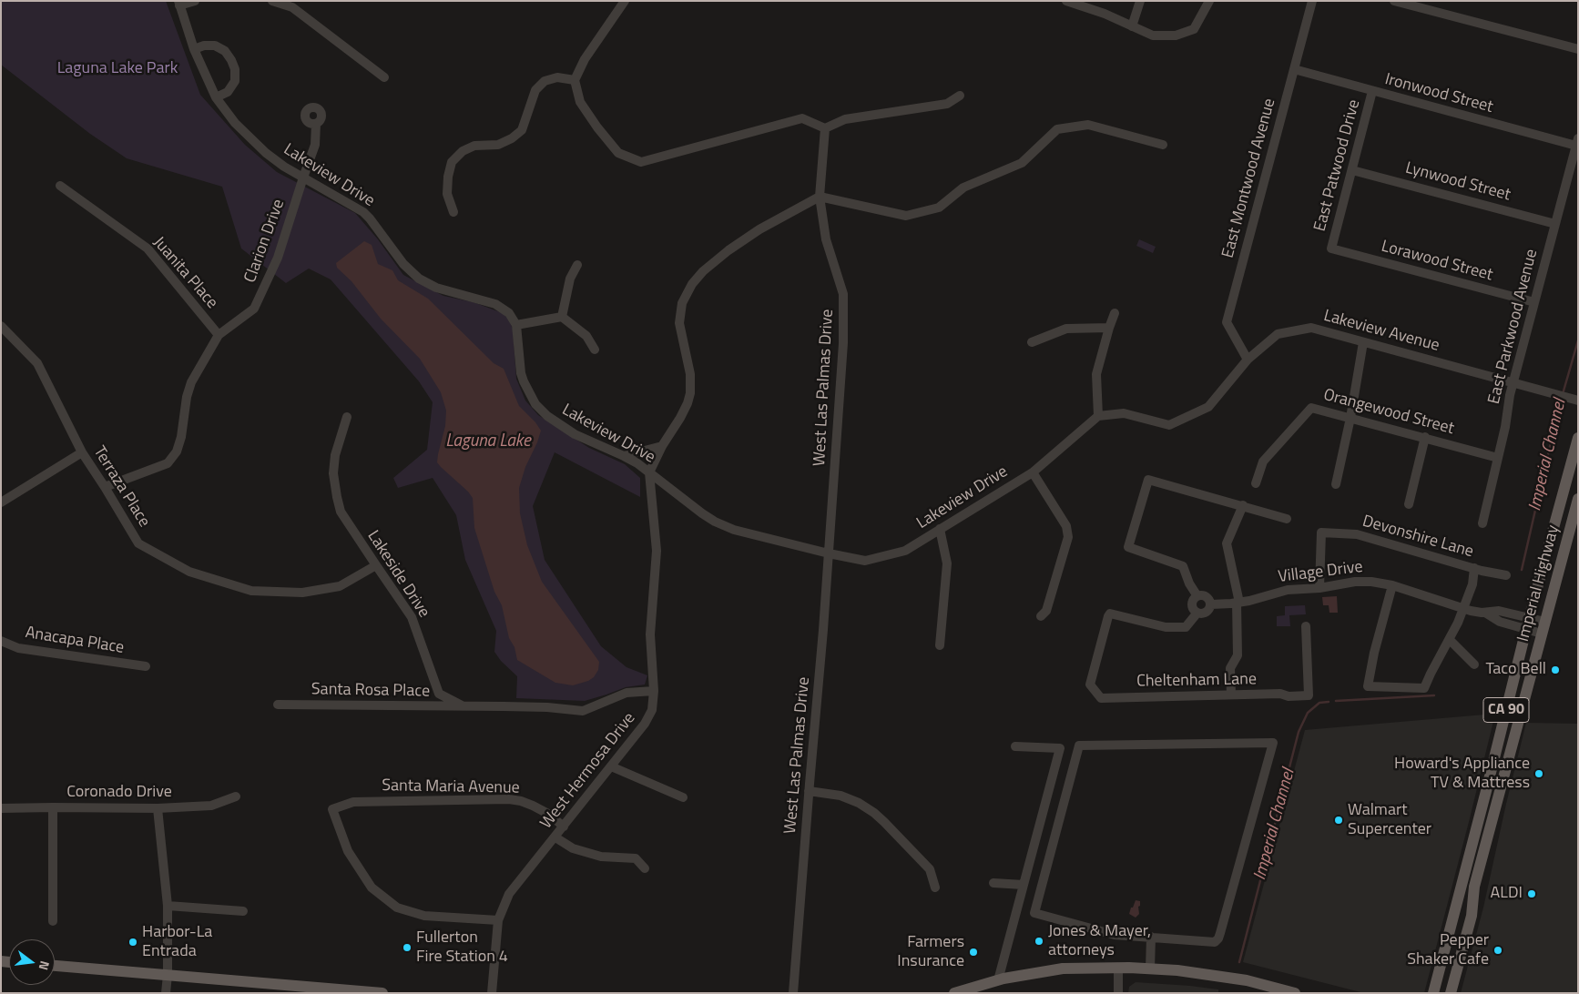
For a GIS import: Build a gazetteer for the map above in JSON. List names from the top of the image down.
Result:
{
  "streets": {
    "main road": ["Imperial Highway", "CA 90"],
    "street": [
      "Ironwood Street",
      "East Patwood Drive",
      "Lakeview Drive",
      "East Montwood Avenue",
      "Lynwood Street",
      "Clarion Drive",
      "Lorawood Street",
      "Juanita Place",
      "East Parkwood Avenue",
      "Lakeview Avenue",
      "West Las Palmas Drive",
      "Orangewood Street",
      "Terraza Place",
      "Devonshire Lane",
      "Village Drive",
      "Lakeside Drive",
      "Anacapa Place",
      "Cheltenham Lane",
      "Santa Rosa Place",
      "West Hermosa Drive",
      "Santa Maria Avenue",
      "Coronado Drive"
    ]
  },
  "crossings": [
    ["Ironwood Street", "East Patwood Drive"],
    ["Ironwood Street", "East Montwood Avenue"],
    ["Ironwood Street", "East Parkwood Avenue"],
    ["East Patwood Drive", "Lynwood Street"],
    ["East Patwood Drive", "Lorawood Street"],
    ["Lakeview Drive", "Clarion Drive"],
    ["Lakeview Drive", "Lakeview Avenue"],
    ["Lakeview Drive", "West Las Palmas Drive"],
    ["Lakeview Drive", "West Hermosa Drive"],
    ["East Montwood Avenue", "Lakeview Avenue"],
    ["Lynwood Street", "East Parkwood Avenue"],
    ["Clarion Drive", "Juanita Place"],
    ["Clarion Drive", "Terraza Place"],
    ["Lorawood Street", "East Parkwood Avenue"],
    ["East Parkwood Avenue", "Lakeview Avenue"],
    ["East Parkwood Avenue", "Orangewood Street"],
    ["Terraza Place", "Lakeside Drive"],
    ["Devonshire Lane", "Village Drive"],
    ["Village Drive", "Imperial Highway"],
    ["Village Drive", "Cheltenham Lane"],
    ["Lakeside Drive", "Santa Rosa Place"],
    ["Lakeside Drive", "West Hermosa Drive"],
    ["West Hermosa Drive", "Santa Maria Avenue"]
  ],
  "water": ["Laguna Lake", "Imperial Channel"],
  "parks": ["Laguna Lake Park"],
  "places": [
    "Taco Bell",
    "Howard's Appliance TV & Mattress",
    "Walmart Supercenter",
    "ALDI",
    "Jones & Mayer, attorneys",
    "Harbor-La Entrada",
    "Fullerton Fire Station 4",
    "Pepper Shaker Cafe",
    "Farmers Insurance"
  ],
  "north": "right"
}
